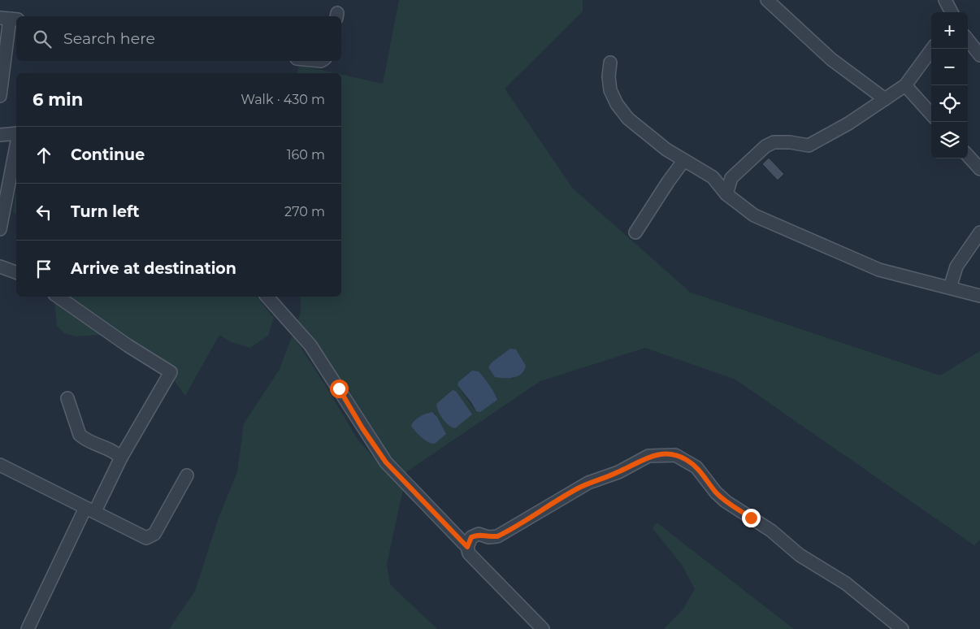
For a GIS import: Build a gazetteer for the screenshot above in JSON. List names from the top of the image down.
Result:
{
  "page": {
    "map_buttons": ["+", "−"],
    "search": "Search here",
    "heading": ["6 min", "Walk · 430 m"],
    "list": [
      ["Continue", "160 m"],
      ["Turn left", "270 m"],
      "Arrive at destination"
    ]
  }
}
